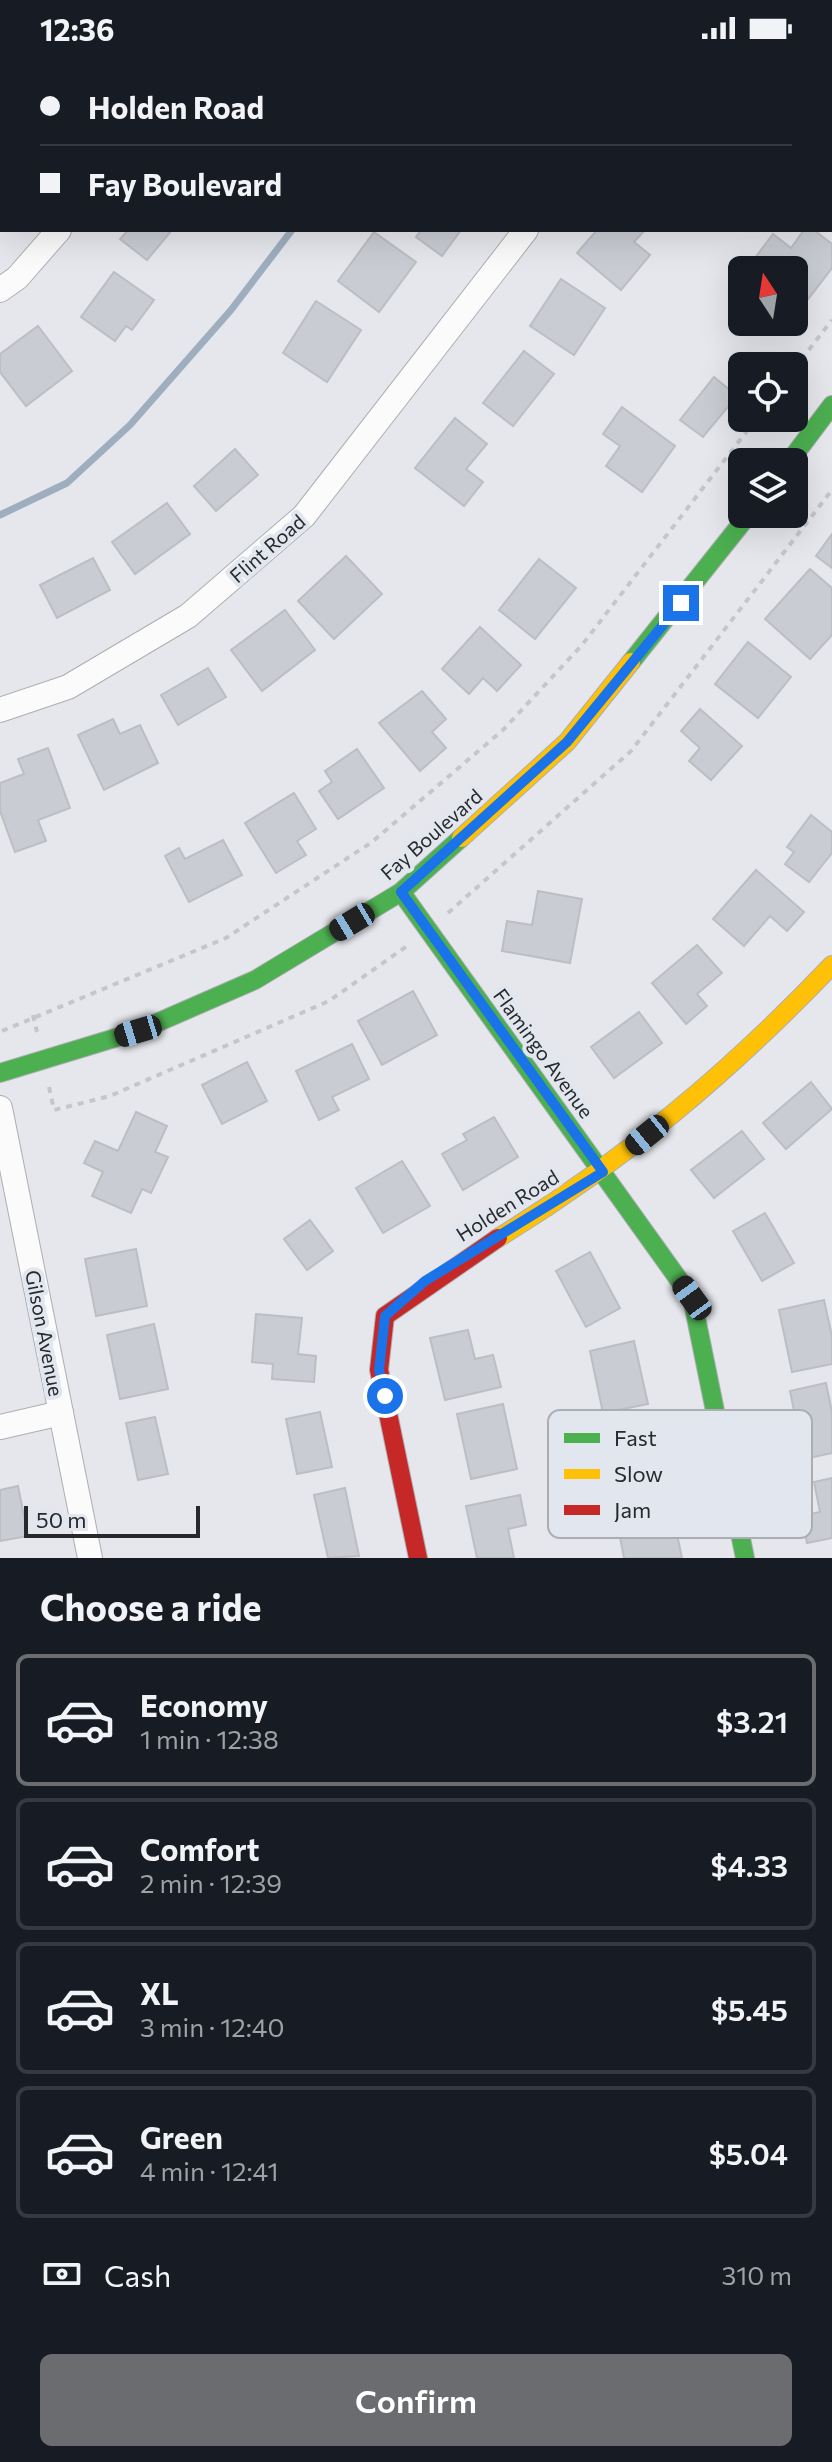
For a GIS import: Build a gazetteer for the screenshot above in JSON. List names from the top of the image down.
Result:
{
  "streets": {
    "street": [
      "Flint Road",
      "Fay Boulevard",
      "Flamingo Avenue",
      "Holden Road",
      "Gilson Avenue"
    ]
  },
  "crossings": [
    ["Fay Boulevard", "Flamingo Avenue"],
    ["Flamingo Avenue", "Holden Road"]
  ],
  "legend": ["Fast", "Slow", "Jam"],
  "scale_bar": "50 m",
  "north": "top",
  "page": {
    "status": "12:36",
    "banner": ["Holden Road", "Fay Boulevard"],
    "scale": "50 m",
    "heading": "Choose a ride",
    "list": [
      {
        "name": "Economy",
        "note": "1 min · 12:38",
        "value": "$3.21"
      },
      {
        "name": "Comfort",
        "note": "2 min · 12:39",
        "value": "$4.33"
      },
      {
        "name": "XL",
        "note": "3 min · 12:40",
        "value": "$5.45"
      },
      {
        "name": "Green",
        "note": "4 min · 12:41",
        "value": "$5.04"
      }
    ],
    "pay": ["Cash", "310 m"],
    "buttons": "Confirm"
  }
}
